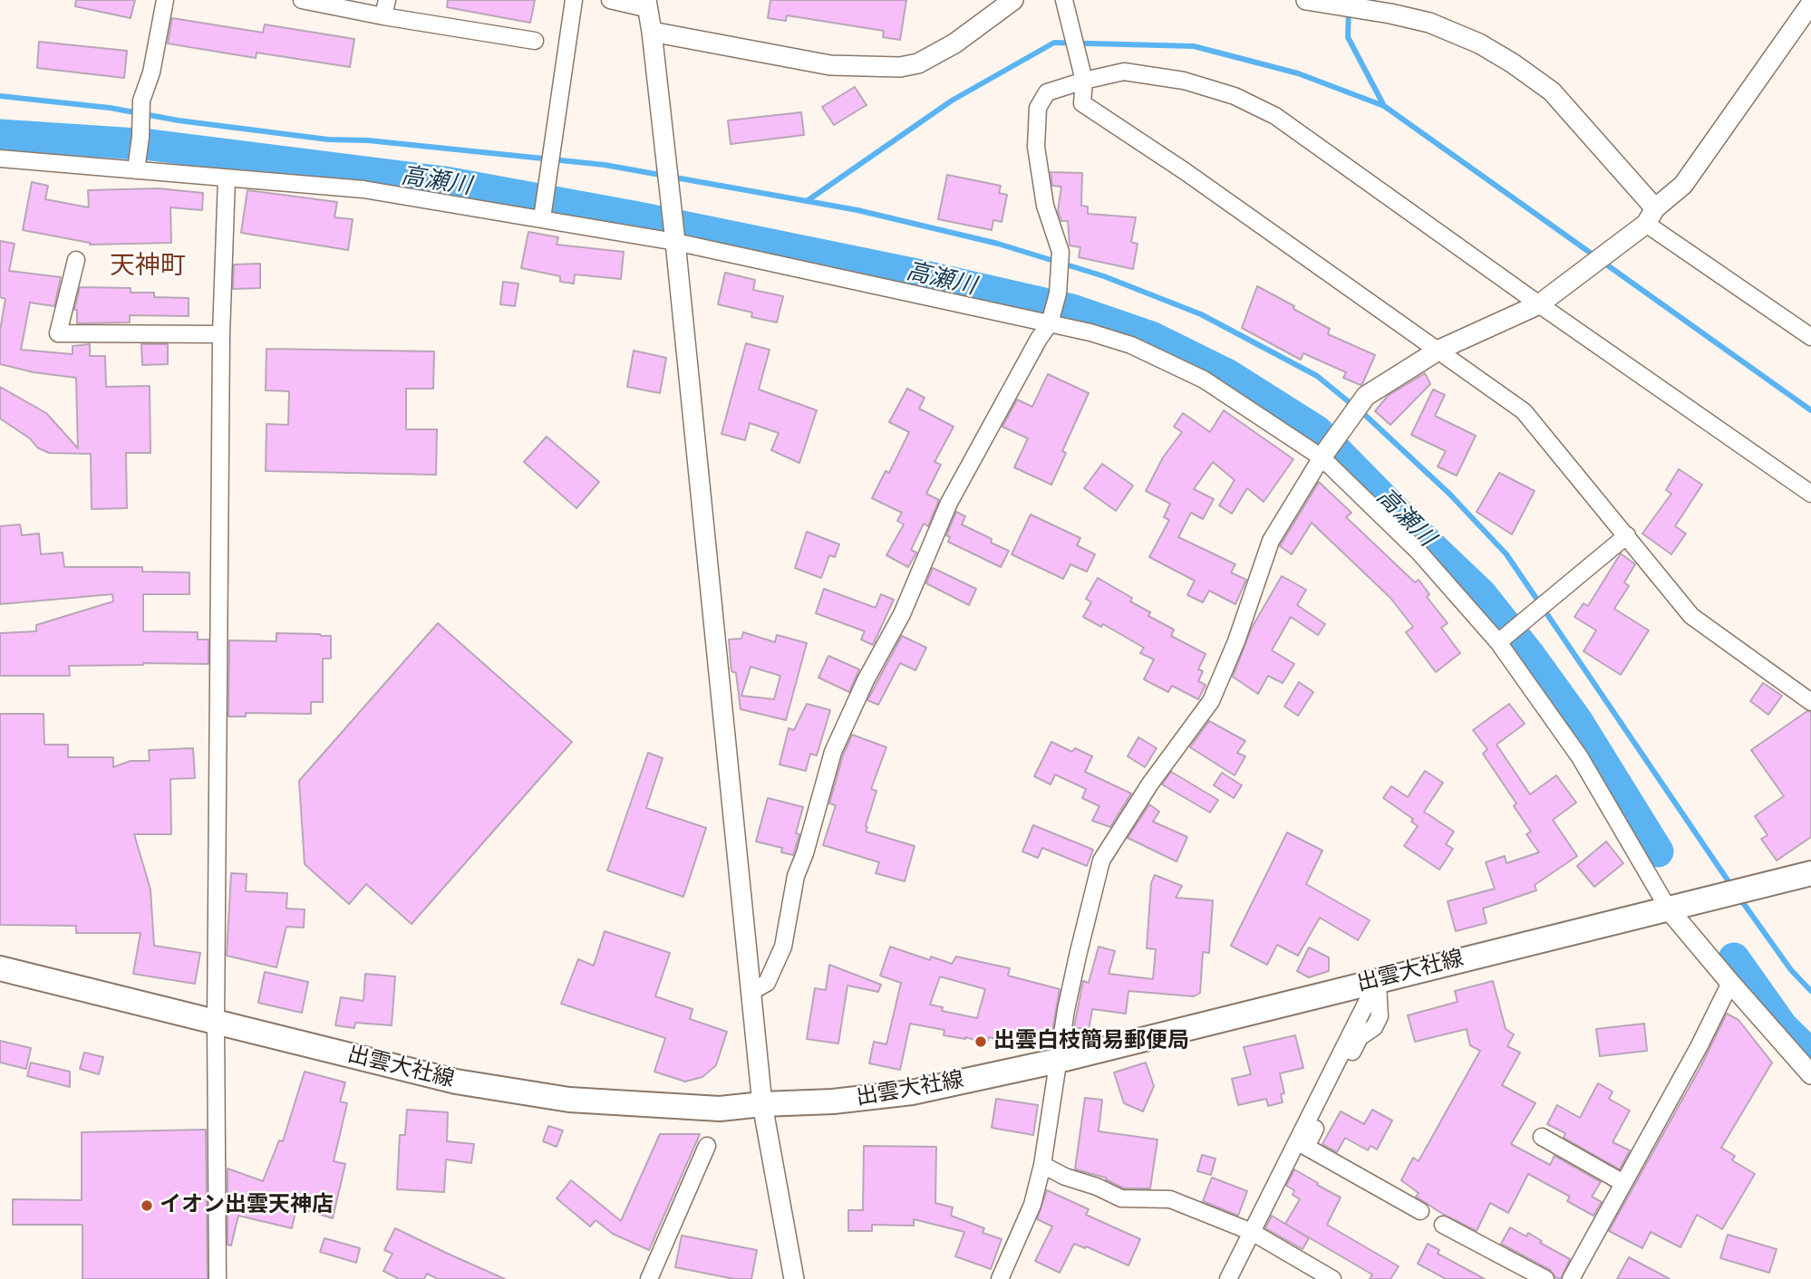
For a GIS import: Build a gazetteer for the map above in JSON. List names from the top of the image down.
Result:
{
  "streets": {
    "main road": ["出雲大社線"]
  },
  "districts": ["天神町"],
  "water": ["高瀬川"],
  "places": ["出雲白枝簡易郵便局", "イオン出雲天神店"]
}
